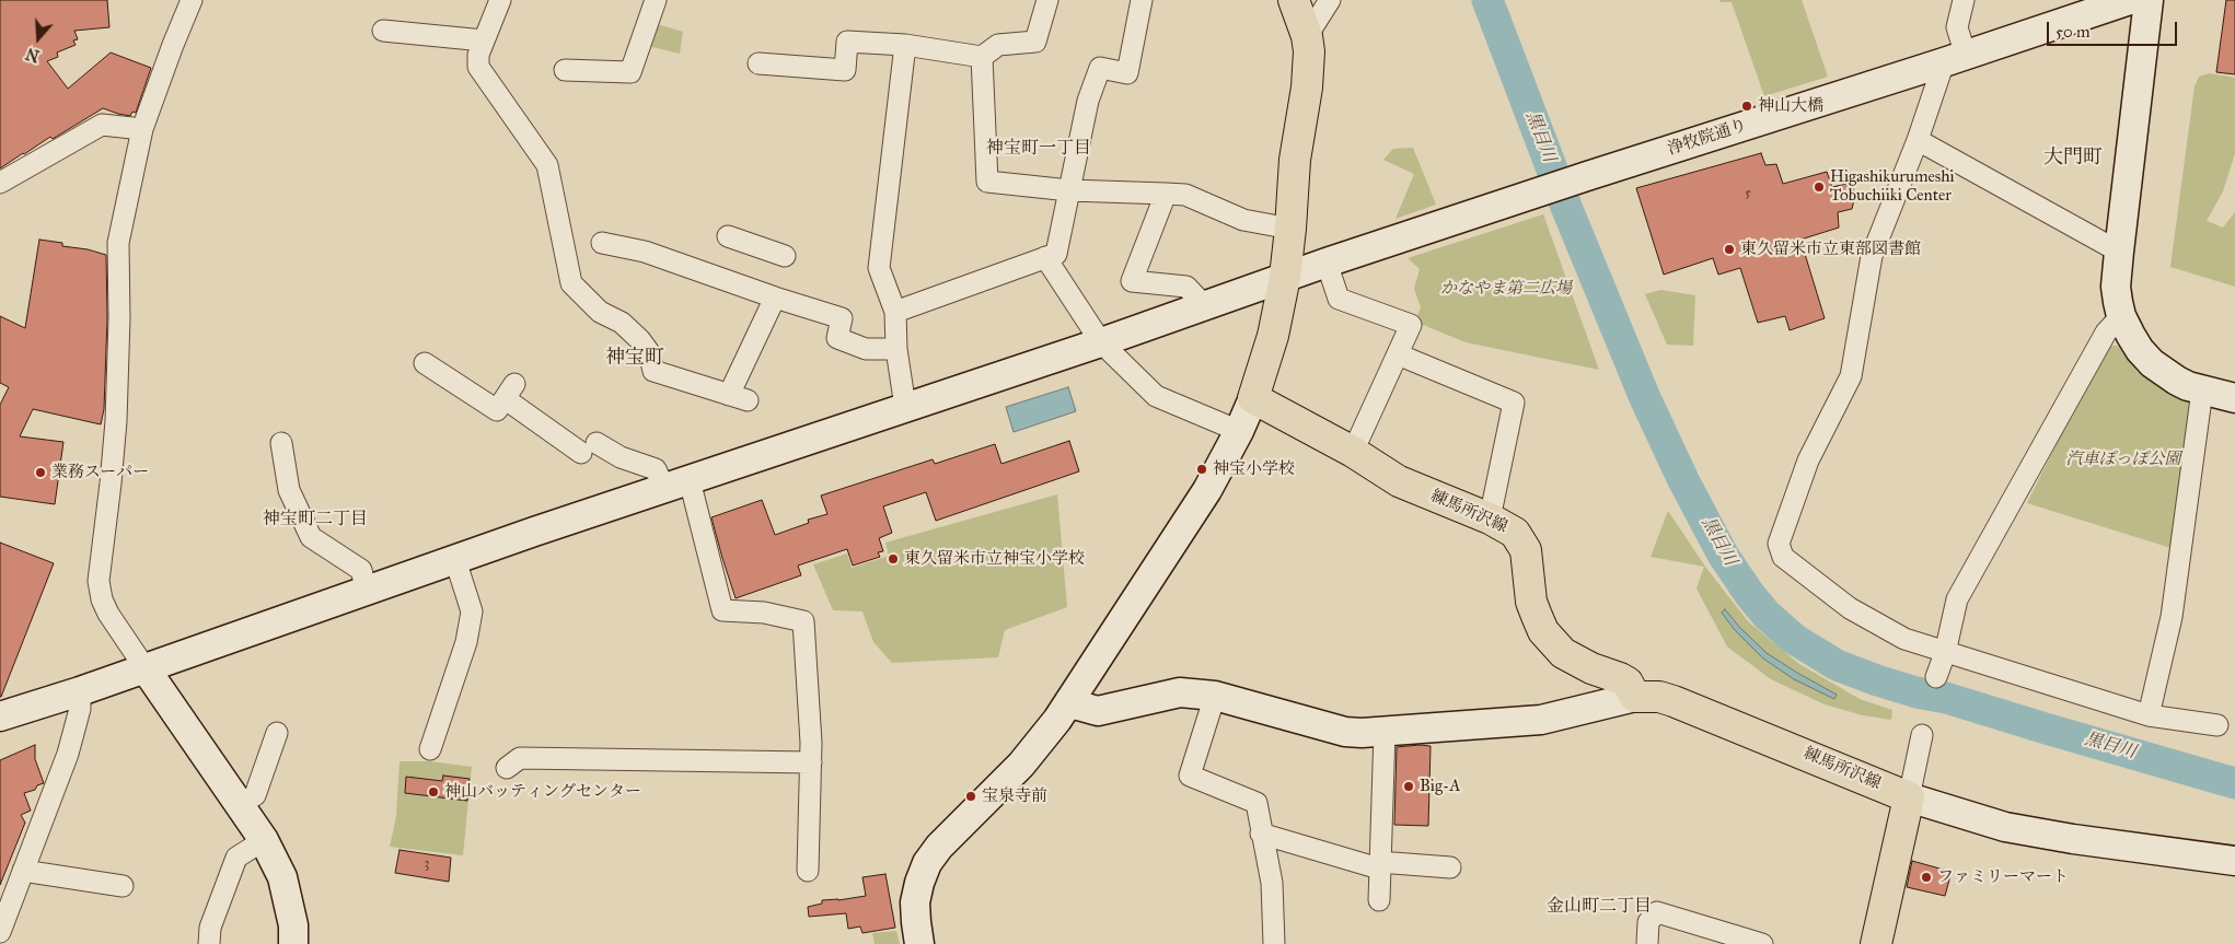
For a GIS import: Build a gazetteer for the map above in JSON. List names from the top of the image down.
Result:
{
  "streets": {
    "main road": ["練馬所沢線"],
    "street": ["浄牧院通り"]
  },
  "districts": [
    "神宝町一丁目",
    "大門町",
    "神宝町",
    "神宝町二丁目",
    "金山町二丁目"
  ],
  "water": ["黒目川"],
  "parks": ["かなやま第二広場", "汽車ぽっぽ公園"],
  "places": [
    "神山大橋",
    "Higashikurumeshi Tobuchiiki Center",
    "東久留米市立東部図書館",
    "神宝小学校",
    "業務スーパー",
    "東久留米市立神宝小学校",
    "Big-A",
    "神山バッティングセンター",
    "宝泉寺前",
    "ファミリーマート"
  ],
  "house_numbers": ["5", "3"],
  "scale_bar": "50 m",
  "north": "bottom"
}
